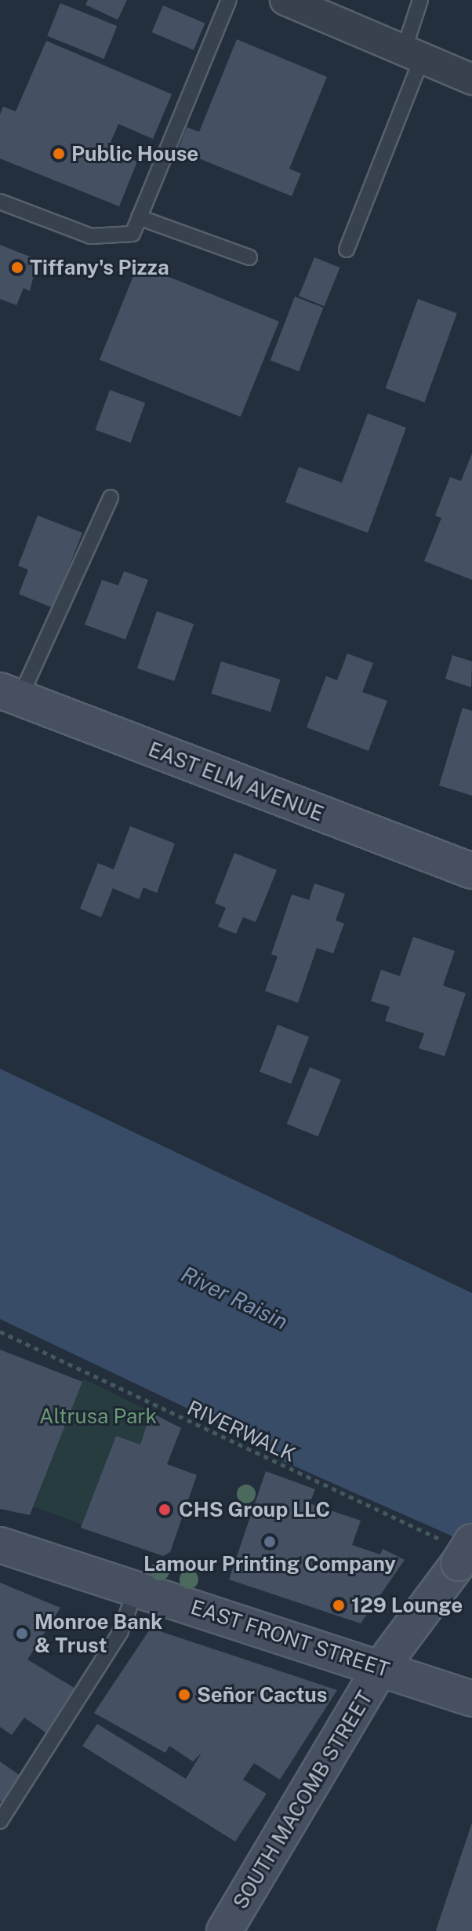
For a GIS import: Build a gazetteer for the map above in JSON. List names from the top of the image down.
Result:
{
  "streets": {
    "street": ["EAST ELM AVENUE", "EAST FRONT STREET", "SOUTH MACOMB STREET"],
    "path": ["RIVERWALK"]
  },
  "crossings": [
    ["RIVERWALK", "SOUTH MACOMB STREET"],
    ["EAST FRONT STREET", "SOUTH MACOMB STREET"]
  ],
  "water": ["River Raisin"],
  "parks": ["Altrusa Park"],
  "places": [
    "Public House",
    "Tiffany's Pizza",
    "CHS Group LLC",
    "Lamour Printing Company",
    "129 Lounge",
    "Monroe Bank & Trust",
    "Señor Cactus"
  ]
}
